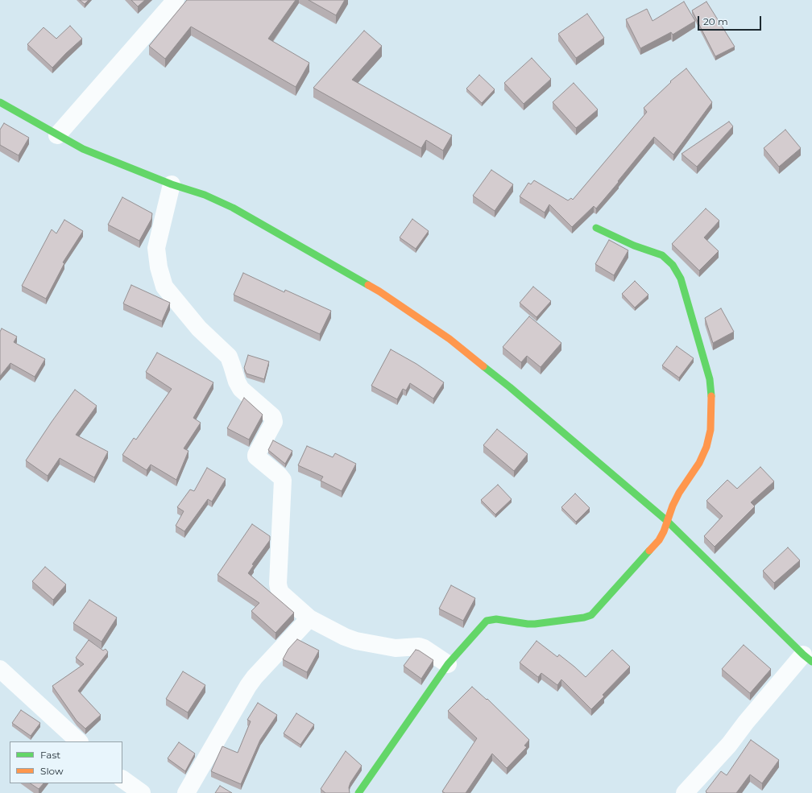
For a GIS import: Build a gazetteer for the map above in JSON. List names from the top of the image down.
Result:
{
  "legend": ["Fast", "Slow"],
  "scale_bar": "20 m"
}
